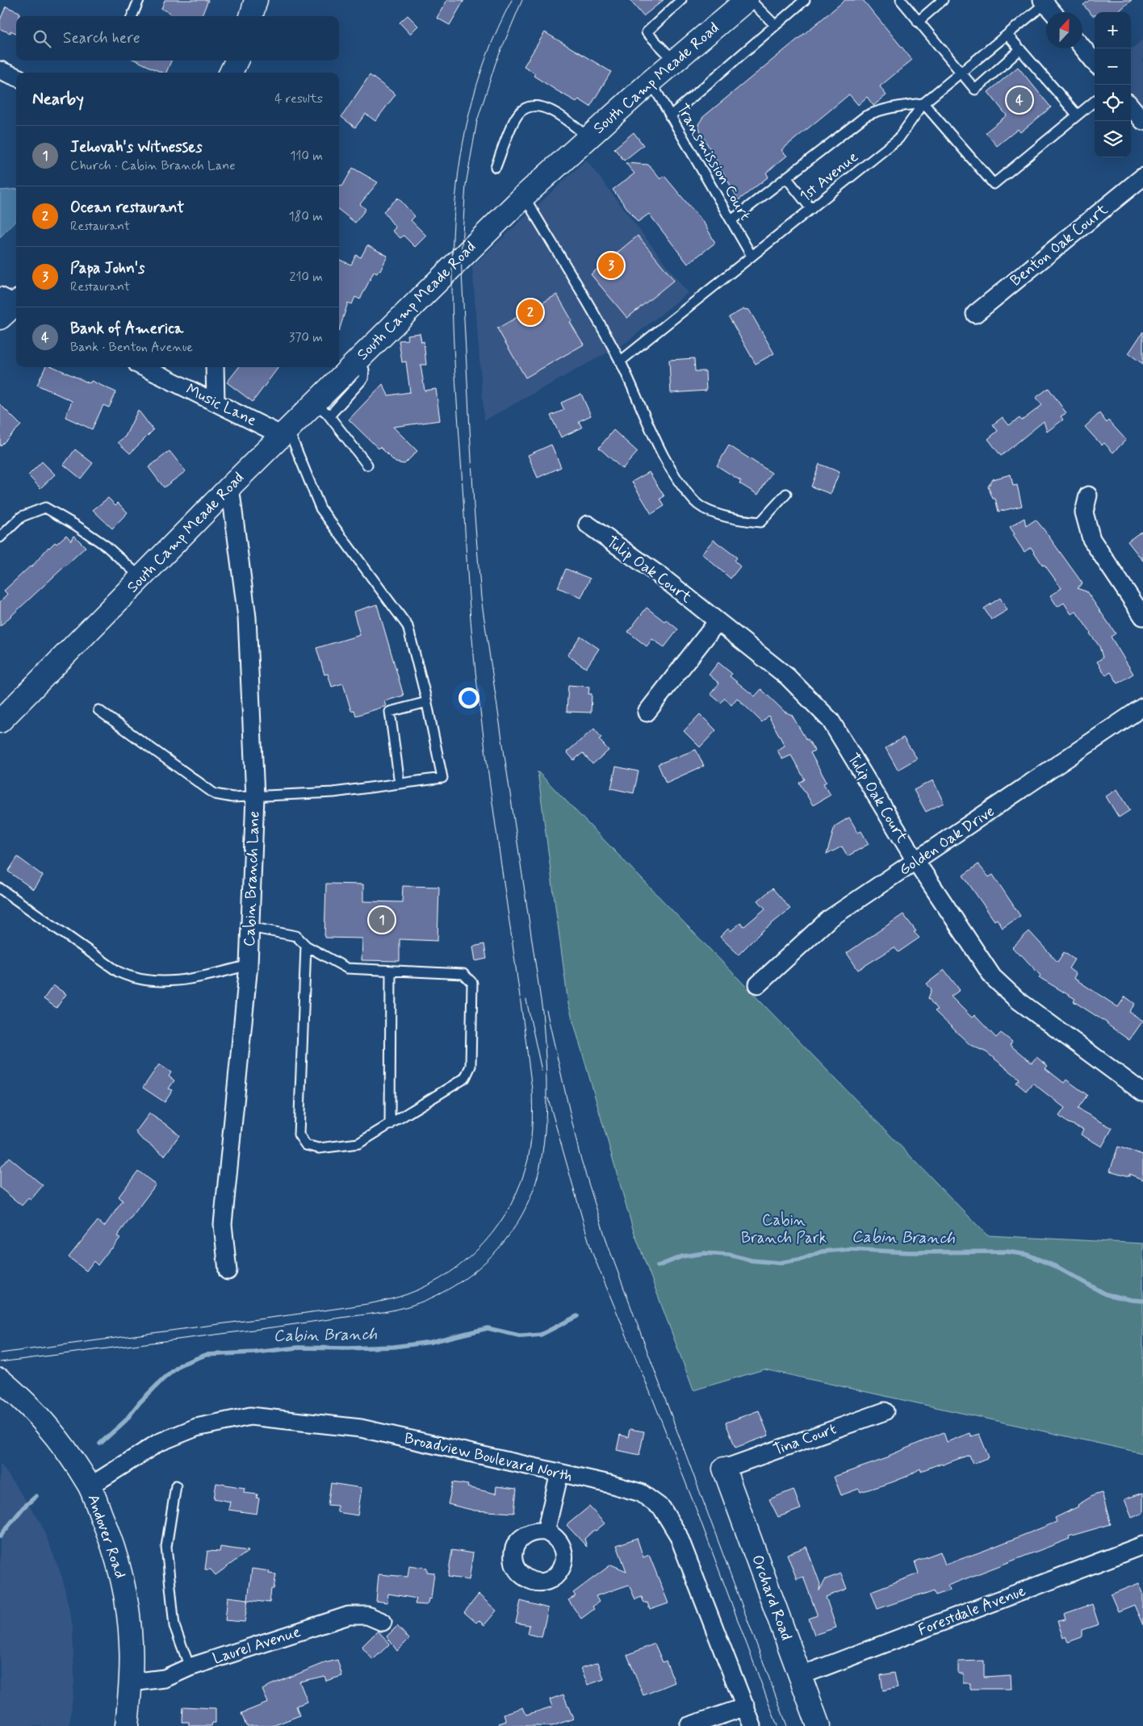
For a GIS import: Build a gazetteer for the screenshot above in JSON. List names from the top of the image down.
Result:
{
  "streets": {
    "main road": ["South Camp Meade Road", "Andover Road", "Orchard Road"],
    "street": [
      "Benton Oak Court",
      "Music Lane",
      "Tulip Oak Court",
      "Golden Oak Drive",
      "Cabin Branch Lane",
      "Tina Court",
      "Broadview Boulevard North",
      "Forestdale Avenue",
      "Laurel Avenue"
    ],
    "lane": ["Transmission Court", "1st Avenue"]
  },
  "crossings": [
    ["South Camp Meade Road", "Transmission Court"],
    ["South Camp Meade Road", "Music Lane"],
    ["South Camp Meade Road", "Cabin Branch Lane"],
    ["Transmission Court", "1st Avenue"],
    ["Tulip Oak Court", "Golden Oak Drive"],
    ["Tina Court", "Orchard Road"],
    ["Broadview Boulevard North", "Andover Road"],
    ["Andover Road", "Laurel Avenue"],
    ["Orchard Road", "Forestdale Avenue"]
  ],
  "water": ["Cabin Branch"],
  "parks": ["Cabin Branch Park"],
  "north": "top",
  "page": {
    "map_buttons": ["+", "−"],
    "search": "Search here",
    "heading": ["Nearby", "4 results"],
    "pins": [
      "4",
      "3",
      "2",
      "1"
    ],
    "list": [
      {
        "mark": "1",
        "name": "Jehovah's Witnesses",
        "note": "Church · Cabin Branch Lane",
        "value": "110 m"
      },
      {
        "mark": "2",
        "name": "Ocean restaurant",
        "note": "Restaurant",
        "value": "180 m"
      },
      {
        "mark": "3",
        "name": "Papa John's",
        "note": "Restaurant",
        "value": "210 m"
      },
      {
        "mark": "4",
        "name": "Bank of America",
        "note": "Bank · Benton Avenue",
        "value": "370 m"
      }
    ]
  }
}
